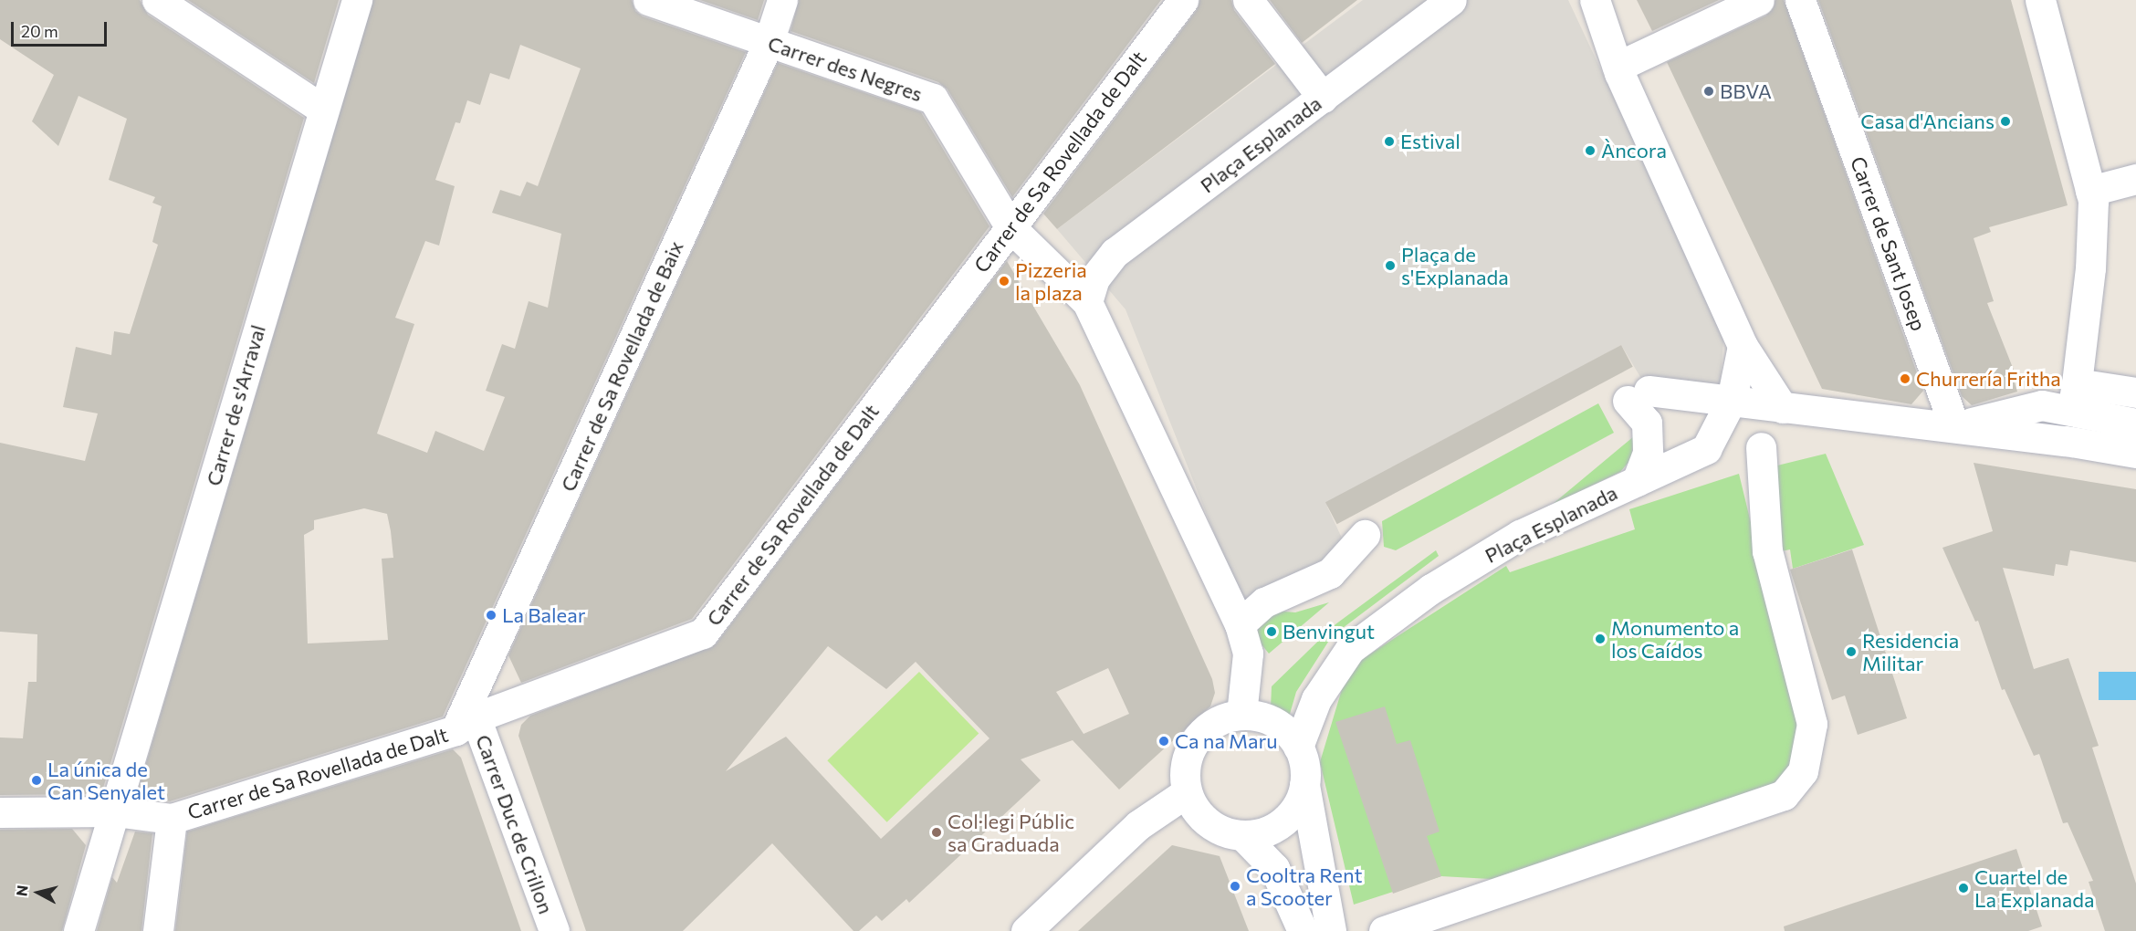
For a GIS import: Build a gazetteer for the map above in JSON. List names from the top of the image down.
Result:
{
  "streets": {
    "street": [
      "Carrer des Negres",
      "Plaça Esplanada",
      "Carrer de Sa Rovellada de Dalt",
      "Carrer de Sant Josep",
      "Carrer de Sa Rovellada de Baix",
      "Carrer de s'Arraval",
      "Carrer Duc de Crillon"
    ]
  },
  "crossings": [
    ["Carrer des Negres", "Carrer de Sa Rovellada de Dalt"],
    ["Carrer des Negres", "Carrer de Sa Rovellada de Baix"],
    ["Carrer de Sa Rovellada de Dalt", "Carrer de Sa Rovellada de Baix"],
    ["Carrer de Sa Rovellada de Dalt", "Carrer Duc de Crillon"],
    ["Carrer de Sa Rovellada de Baix", "Carrer Duc de Crillon"]
  ],
  "places": [
    "BBVA",
    "Casa d'Ancians",
    "Estival",
    "Àncora",
    "Plaça de s'Explanada",
    "Pizzeria la plaza",
    "Churrería Fritha",
    "La Balear",
    "Benvingut",
    "Monumento a los Caídos",
    "Residencia Militar",
    "Ca na Maru",
    "La única de Can Senyalet",
    "Col·legi Públic sa Graduada",
    "Cooltra Rent a Scooter",
    "Cuartel de La Explanada"
  ],
  "scale_bar": "20 m",
  "north": "left"
}
